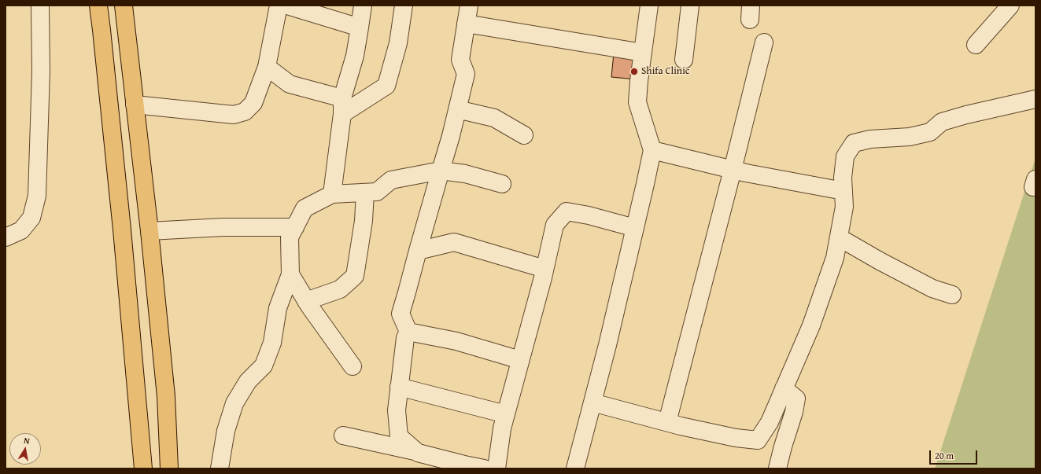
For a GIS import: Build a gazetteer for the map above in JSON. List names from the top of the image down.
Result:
{
  "places": ["Shifa Clinic"],
  "scale_bar": "20 m",
  "north": "top"
}
